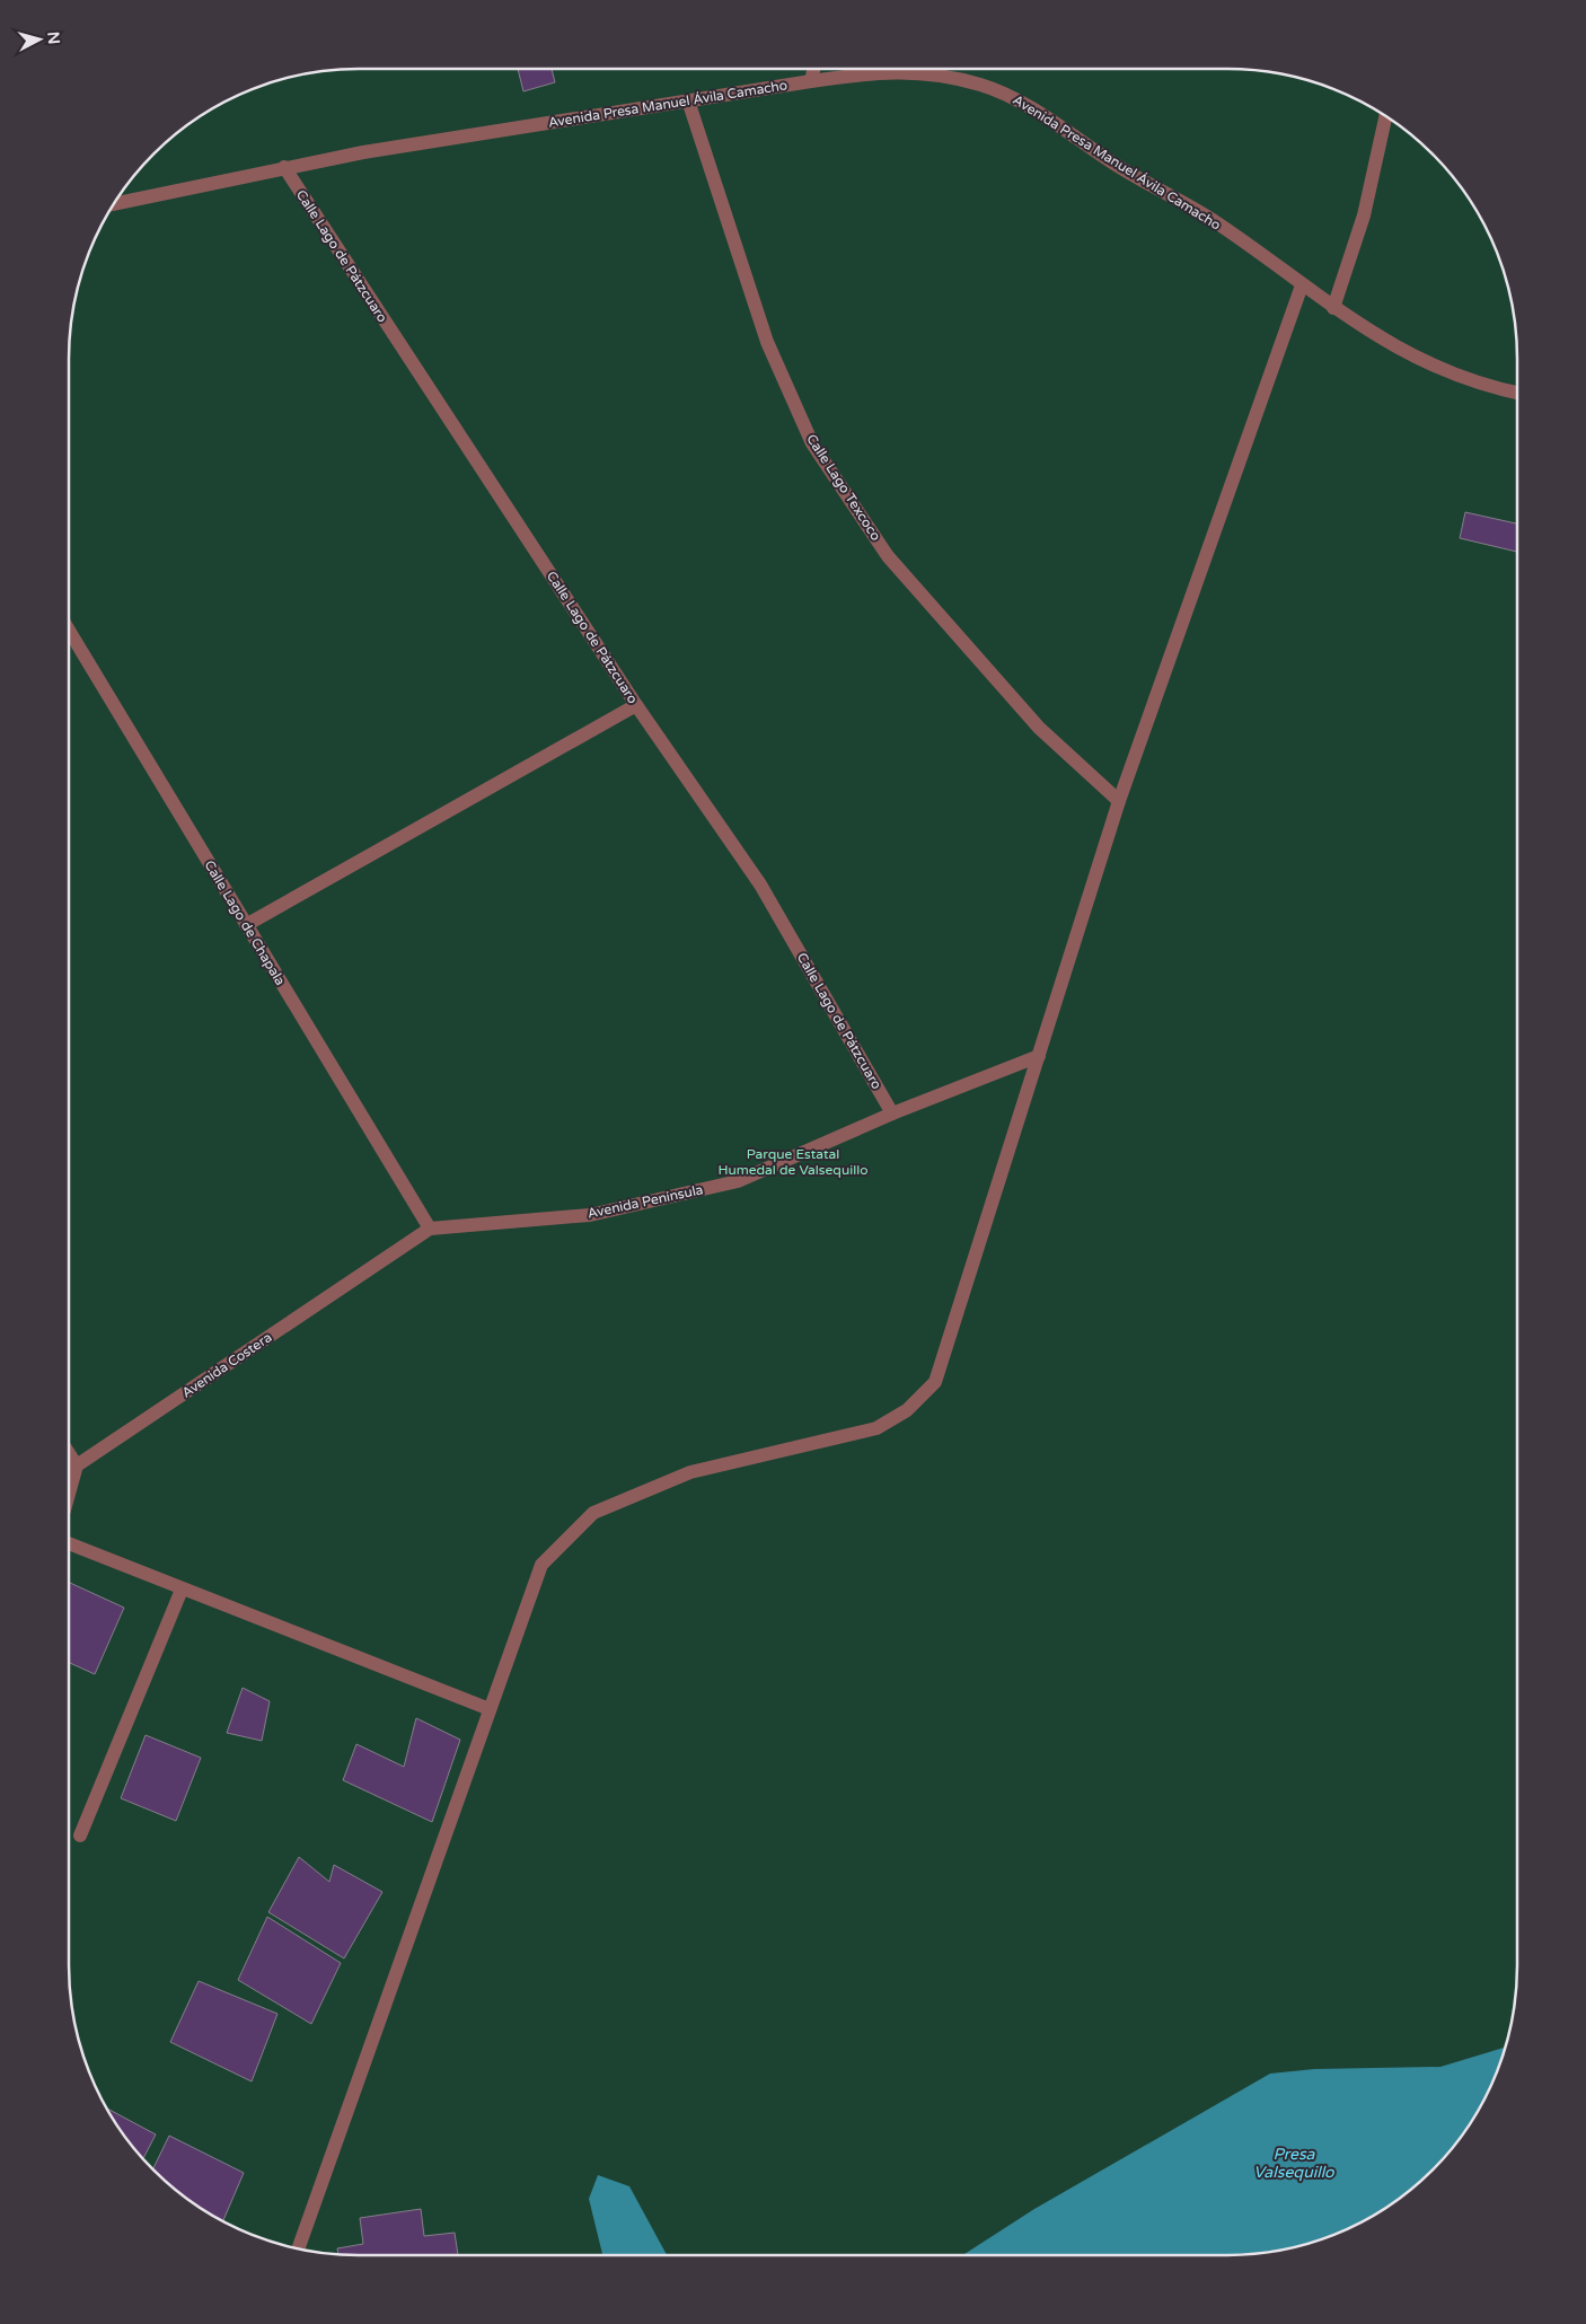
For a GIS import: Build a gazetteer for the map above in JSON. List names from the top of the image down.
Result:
{
  "streets": {
    "street": [
      "Avenida Presa Manuel Ávila Camacho",
      "Calle Lago de Pátzcuaro",
      "Calle Lago Texcoco",
      "Calle Lago de Chapala",
      "Avenida Península",
      "Avenida Costera"
    ]
  },
  "crossings": [
    ["Avenida Presa Manuel Ávila Camacho", "Calle Lago de Pátzcuaro"],
    ["Avenida Presa Manuel Ávila Camacho", "Calle Lago Texcoco"],
    ["Calle Lago de Pátzcuaro", "Avenida Península"],
    ["Calle Lago de Chapala", "Avenida Península"],
    ["Calle Lago de Chapala", "Avenida Costera"],
    ["Avenida Península", "Avenida Costera"]
  ],
  "water": ["Presa Valsequillo"],
  "parks": ["Parque Estatal Humedal de Valsequillo"],
  "north": "right"
}
